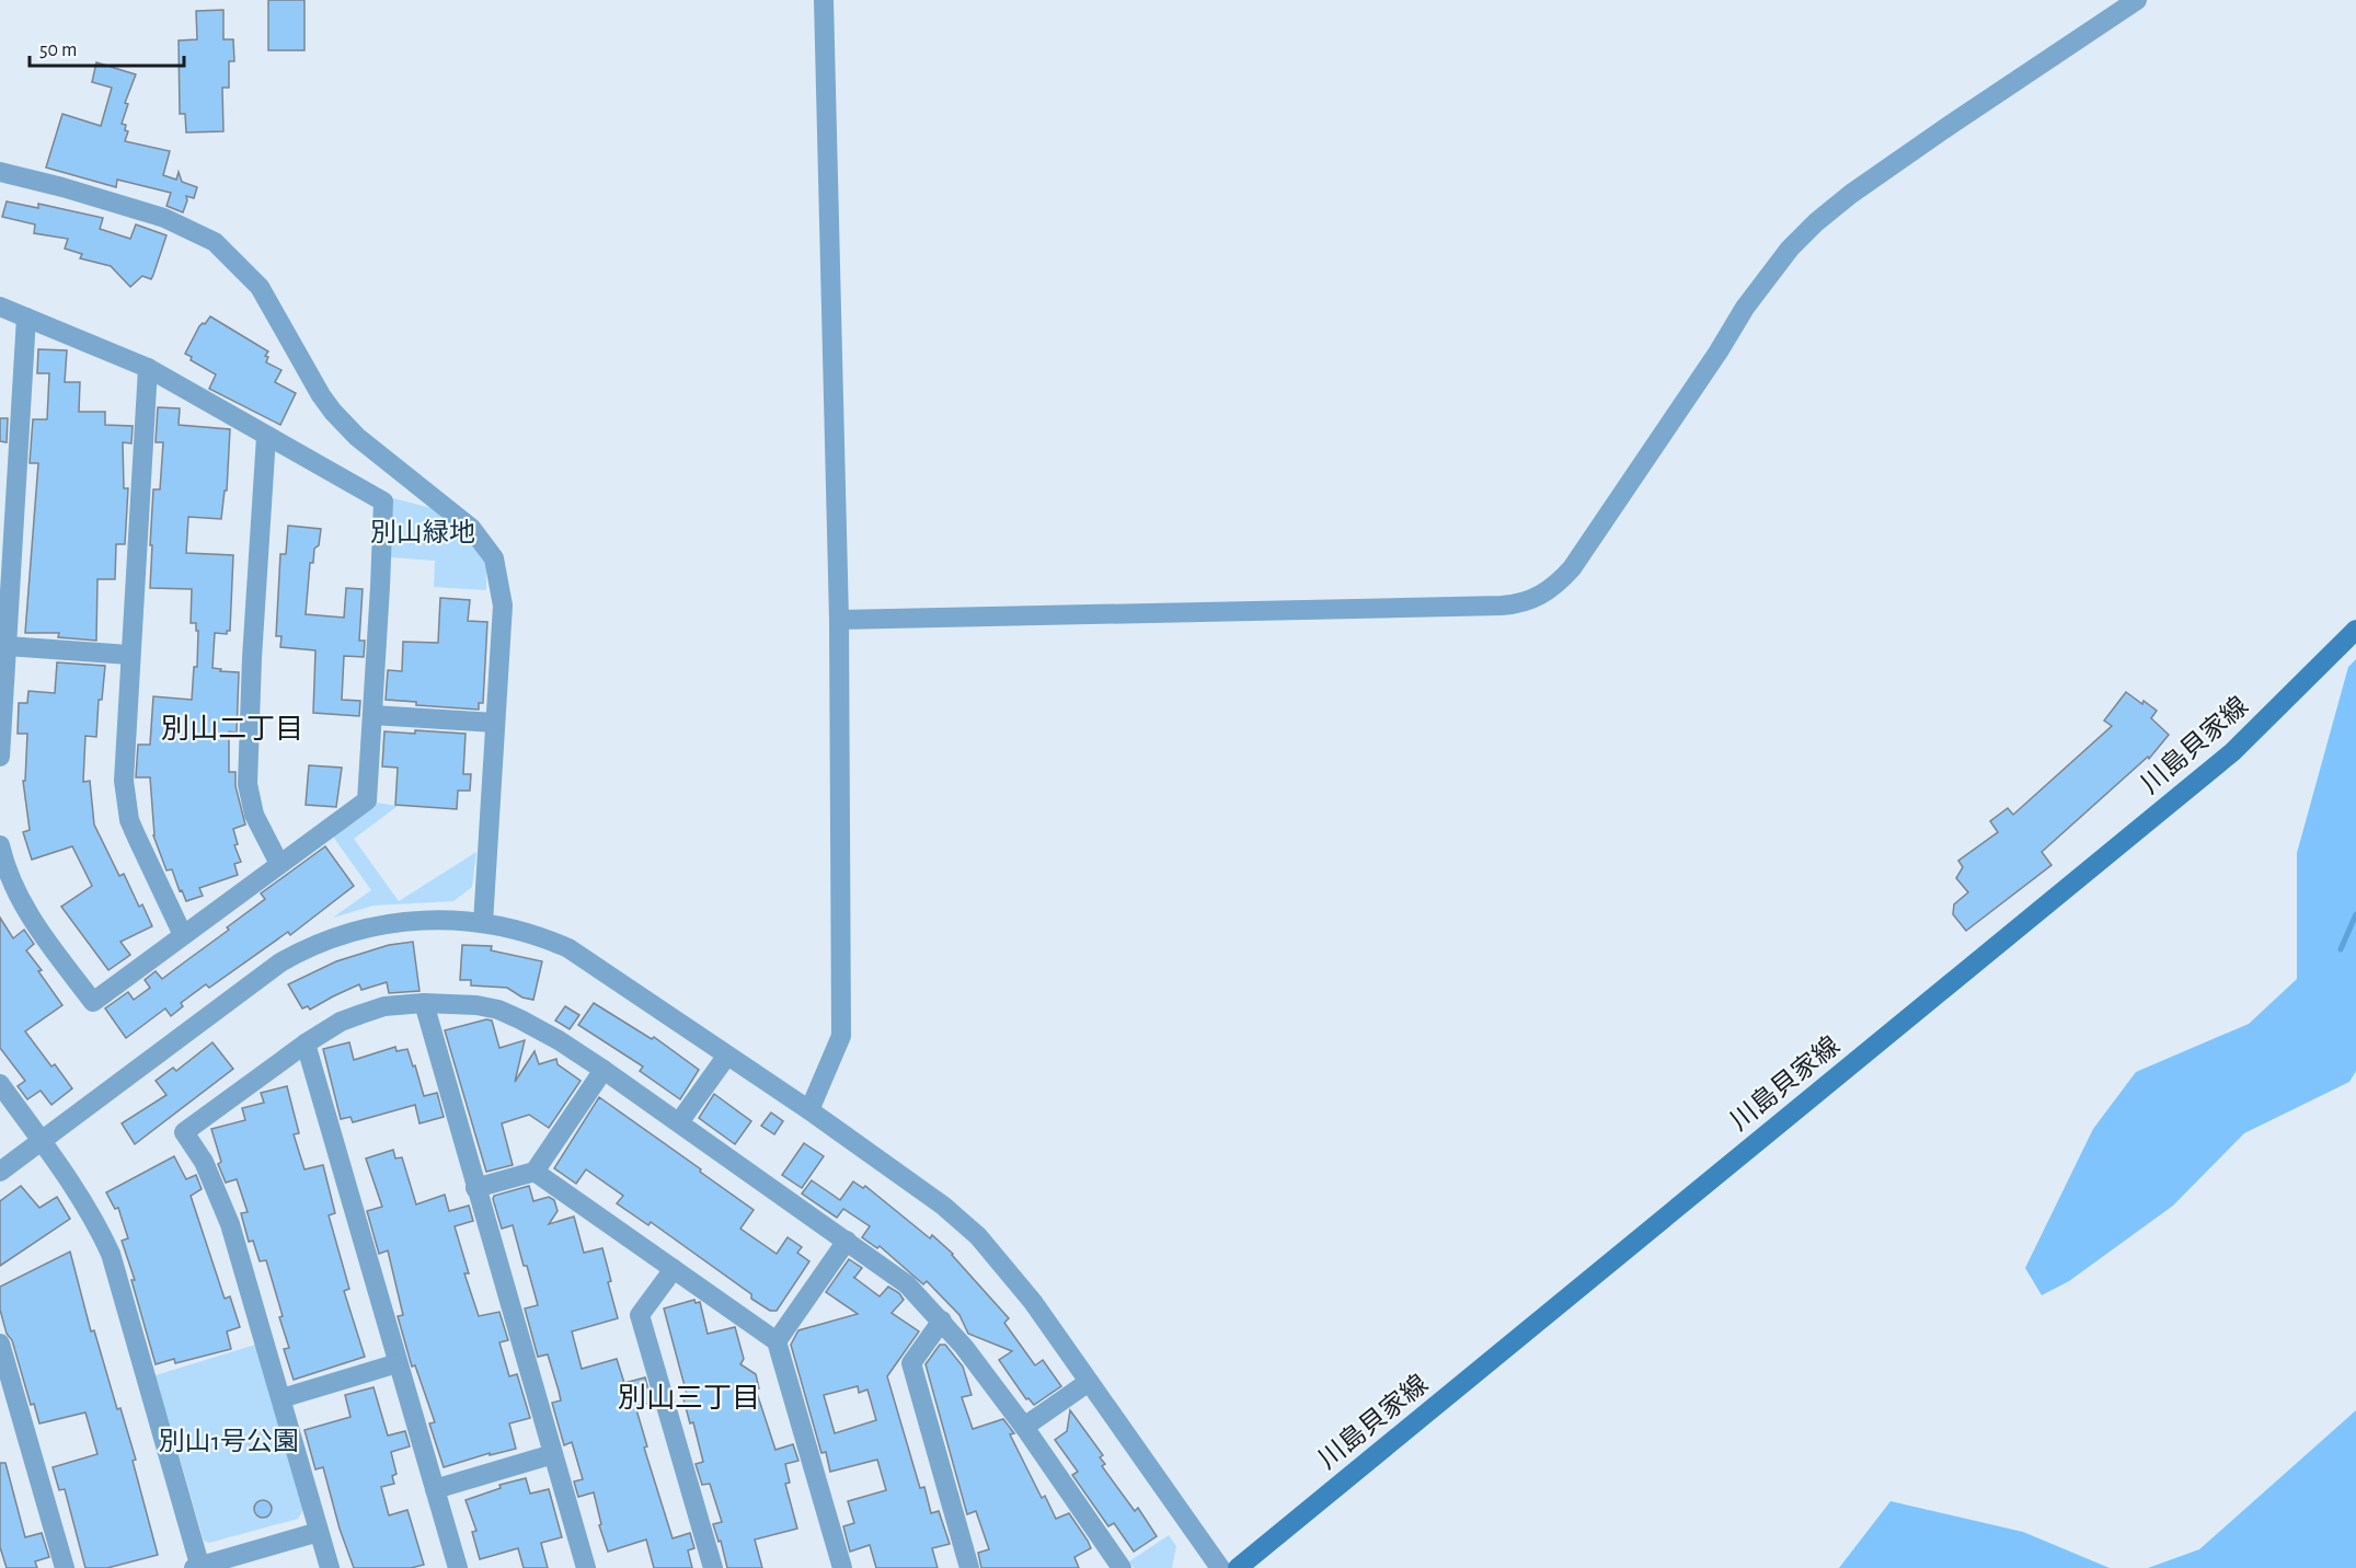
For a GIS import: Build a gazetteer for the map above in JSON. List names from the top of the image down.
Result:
{
  "streets": {
    "main road": ["川島貝家線"]
  },
  "districts": ["別山二丁目", "別山三丁目"],
  "parks": ["別山緑地", "別山1号公園"],
  "scale_bar": "50 m"
}
